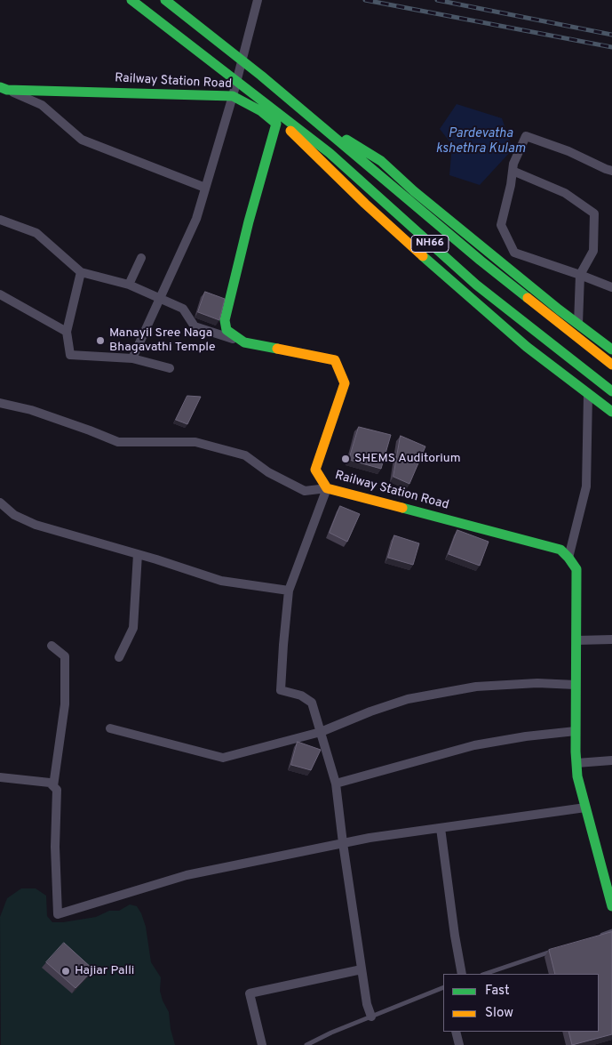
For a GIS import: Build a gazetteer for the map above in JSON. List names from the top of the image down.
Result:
{
  "streets": {
    "main road": ["Railway Station Road", "NH66"]
  },
  "water": ["Pardevatha kshethra Kulam"],
  "places": ["Manayil Sree Naga Bhagavathi Temple", "SHEMS Auditorium", "Hajiar Palli"],
  "legend": ["Fast", "Slow"]
}
